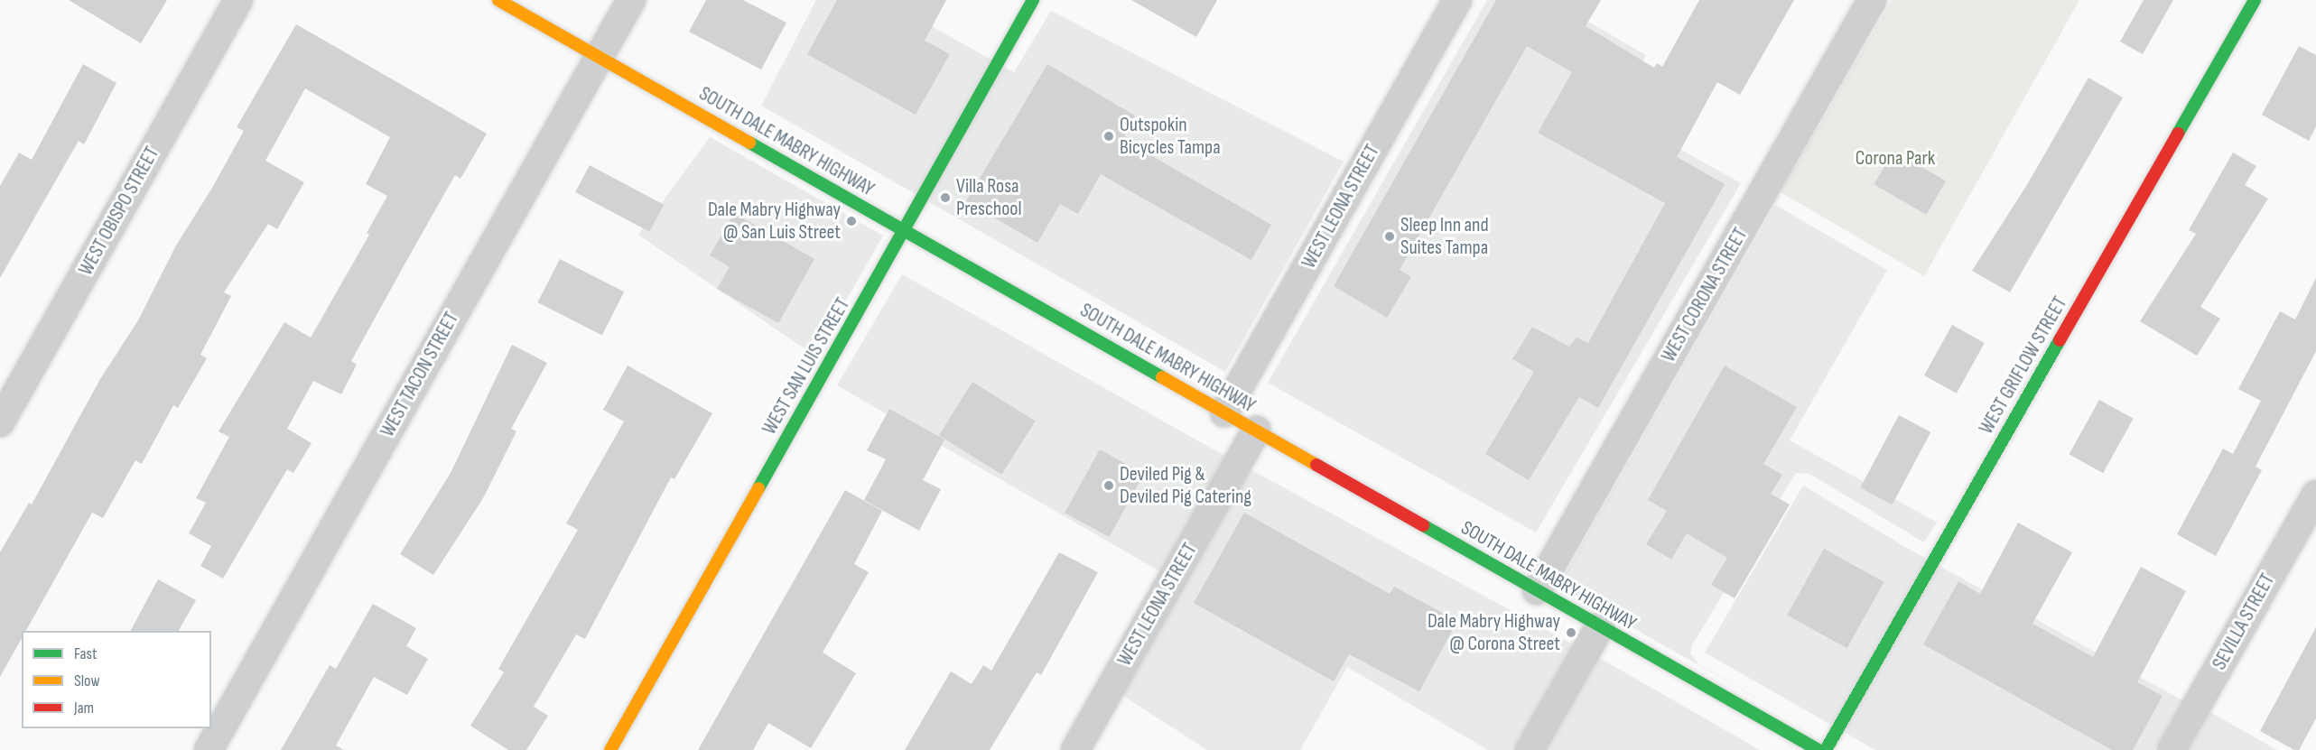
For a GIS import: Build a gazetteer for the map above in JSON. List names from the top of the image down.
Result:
{
  "streets": {
    "street": [
      "SOUTH DALE MABRY HIGHWAY",
      "WEST LEONA STREET",
      "WEST OBISPO STREET",
      "WEST CORONA STREET",
      "WEST GRIFLOW STREET",
      "WEST SAN LUIS STREET",
      "WEST TACON STREET",
      "SEVILLA STREET"
    ]
  },
  "crossings": [
    ["SOUTH DALE MABRY HIGHWAY", "WEST LEONA STREET"],
    ["SOUTH DALE MABRY HIGHWAY", "WEST CORONA STREET"],
    ["SOUTH DALE MABRY HIGHWAY", "WEST SAN LUIS STREET"],
    ["SOUTH DALE MABRY HIGHWAY", "WEST TACON STREET"]
  ],
  "parks": ["Corona Park"],
  "places": [
    "Outspokin Bicycles Tampa",
    "Villa Rosa Preschool",
    "Dale Mabry Highway @ San Luis Street",
    "Sleep Inn and Suites Tampa",
    "Deviled Pig & Deviled Pig Catering",
    "Dale Mabry Highway @ Corona Street"
  ],
  "legend": ["Fast", "Slow", "Jam"]
}
